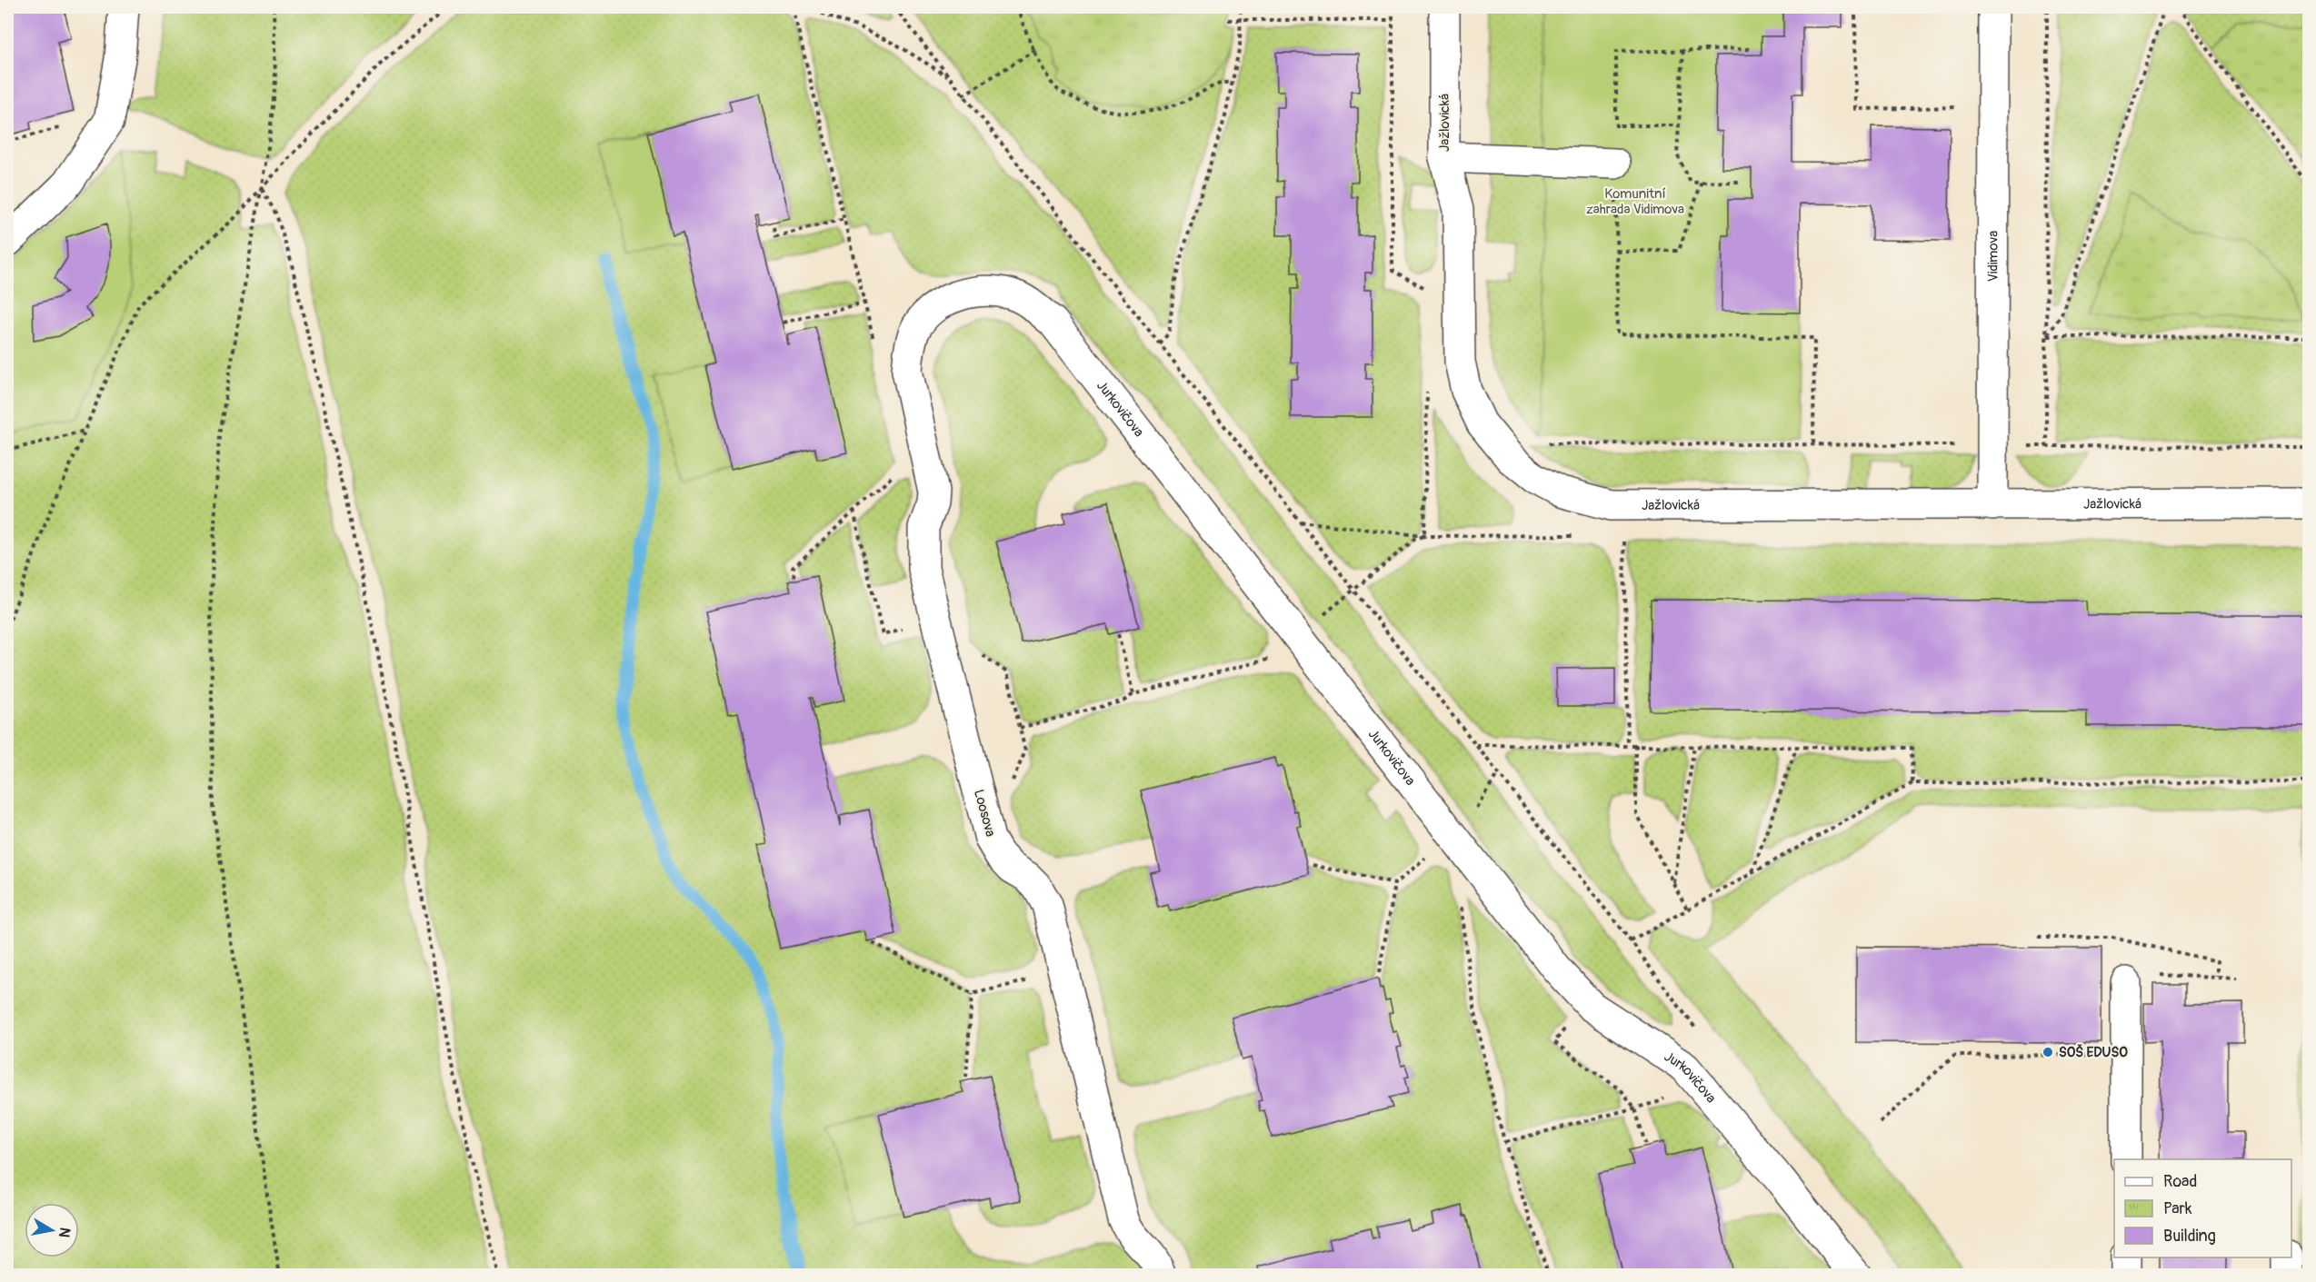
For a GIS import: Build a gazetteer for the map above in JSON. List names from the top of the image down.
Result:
{
  "streets": {
    "street": [
      "Jažlovická",
      "Vidimova",
      "Jurkovičova",
      "Loosova"
    ]
  },
  "crossings": [
    ["Jažlovická", "Vidimova"],
    ["Jurkovičova", "Loosova"]
  ],
  "parks": ["Komunitní zahrada Vidimova"],
  "places": ["SOŠ EDUSO"],
  "legend": ["Road", "Park", "Building"],
  "north": "right"
}
